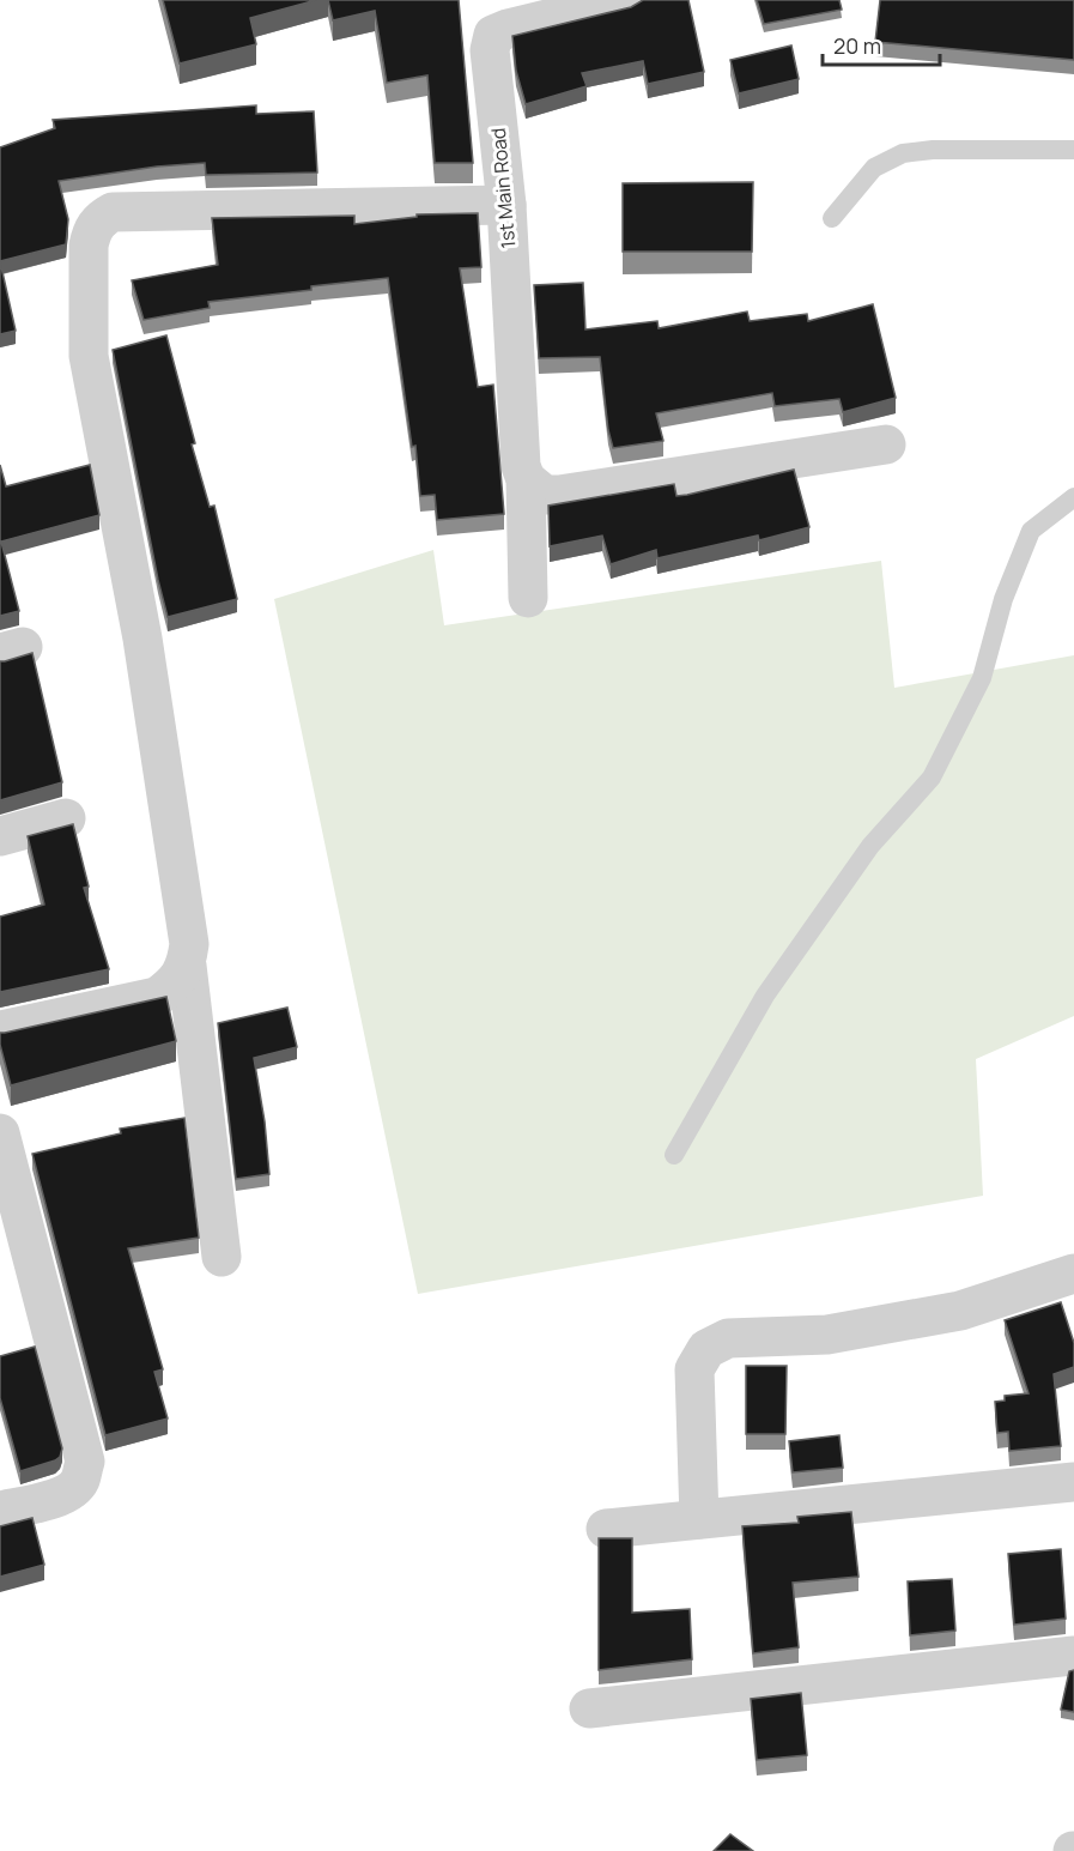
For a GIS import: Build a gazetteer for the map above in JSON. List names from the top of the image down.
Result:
{
  "streets": {
    "street": ["1st Main Road"]
  },
  "scale_bar": "20 m"
}
